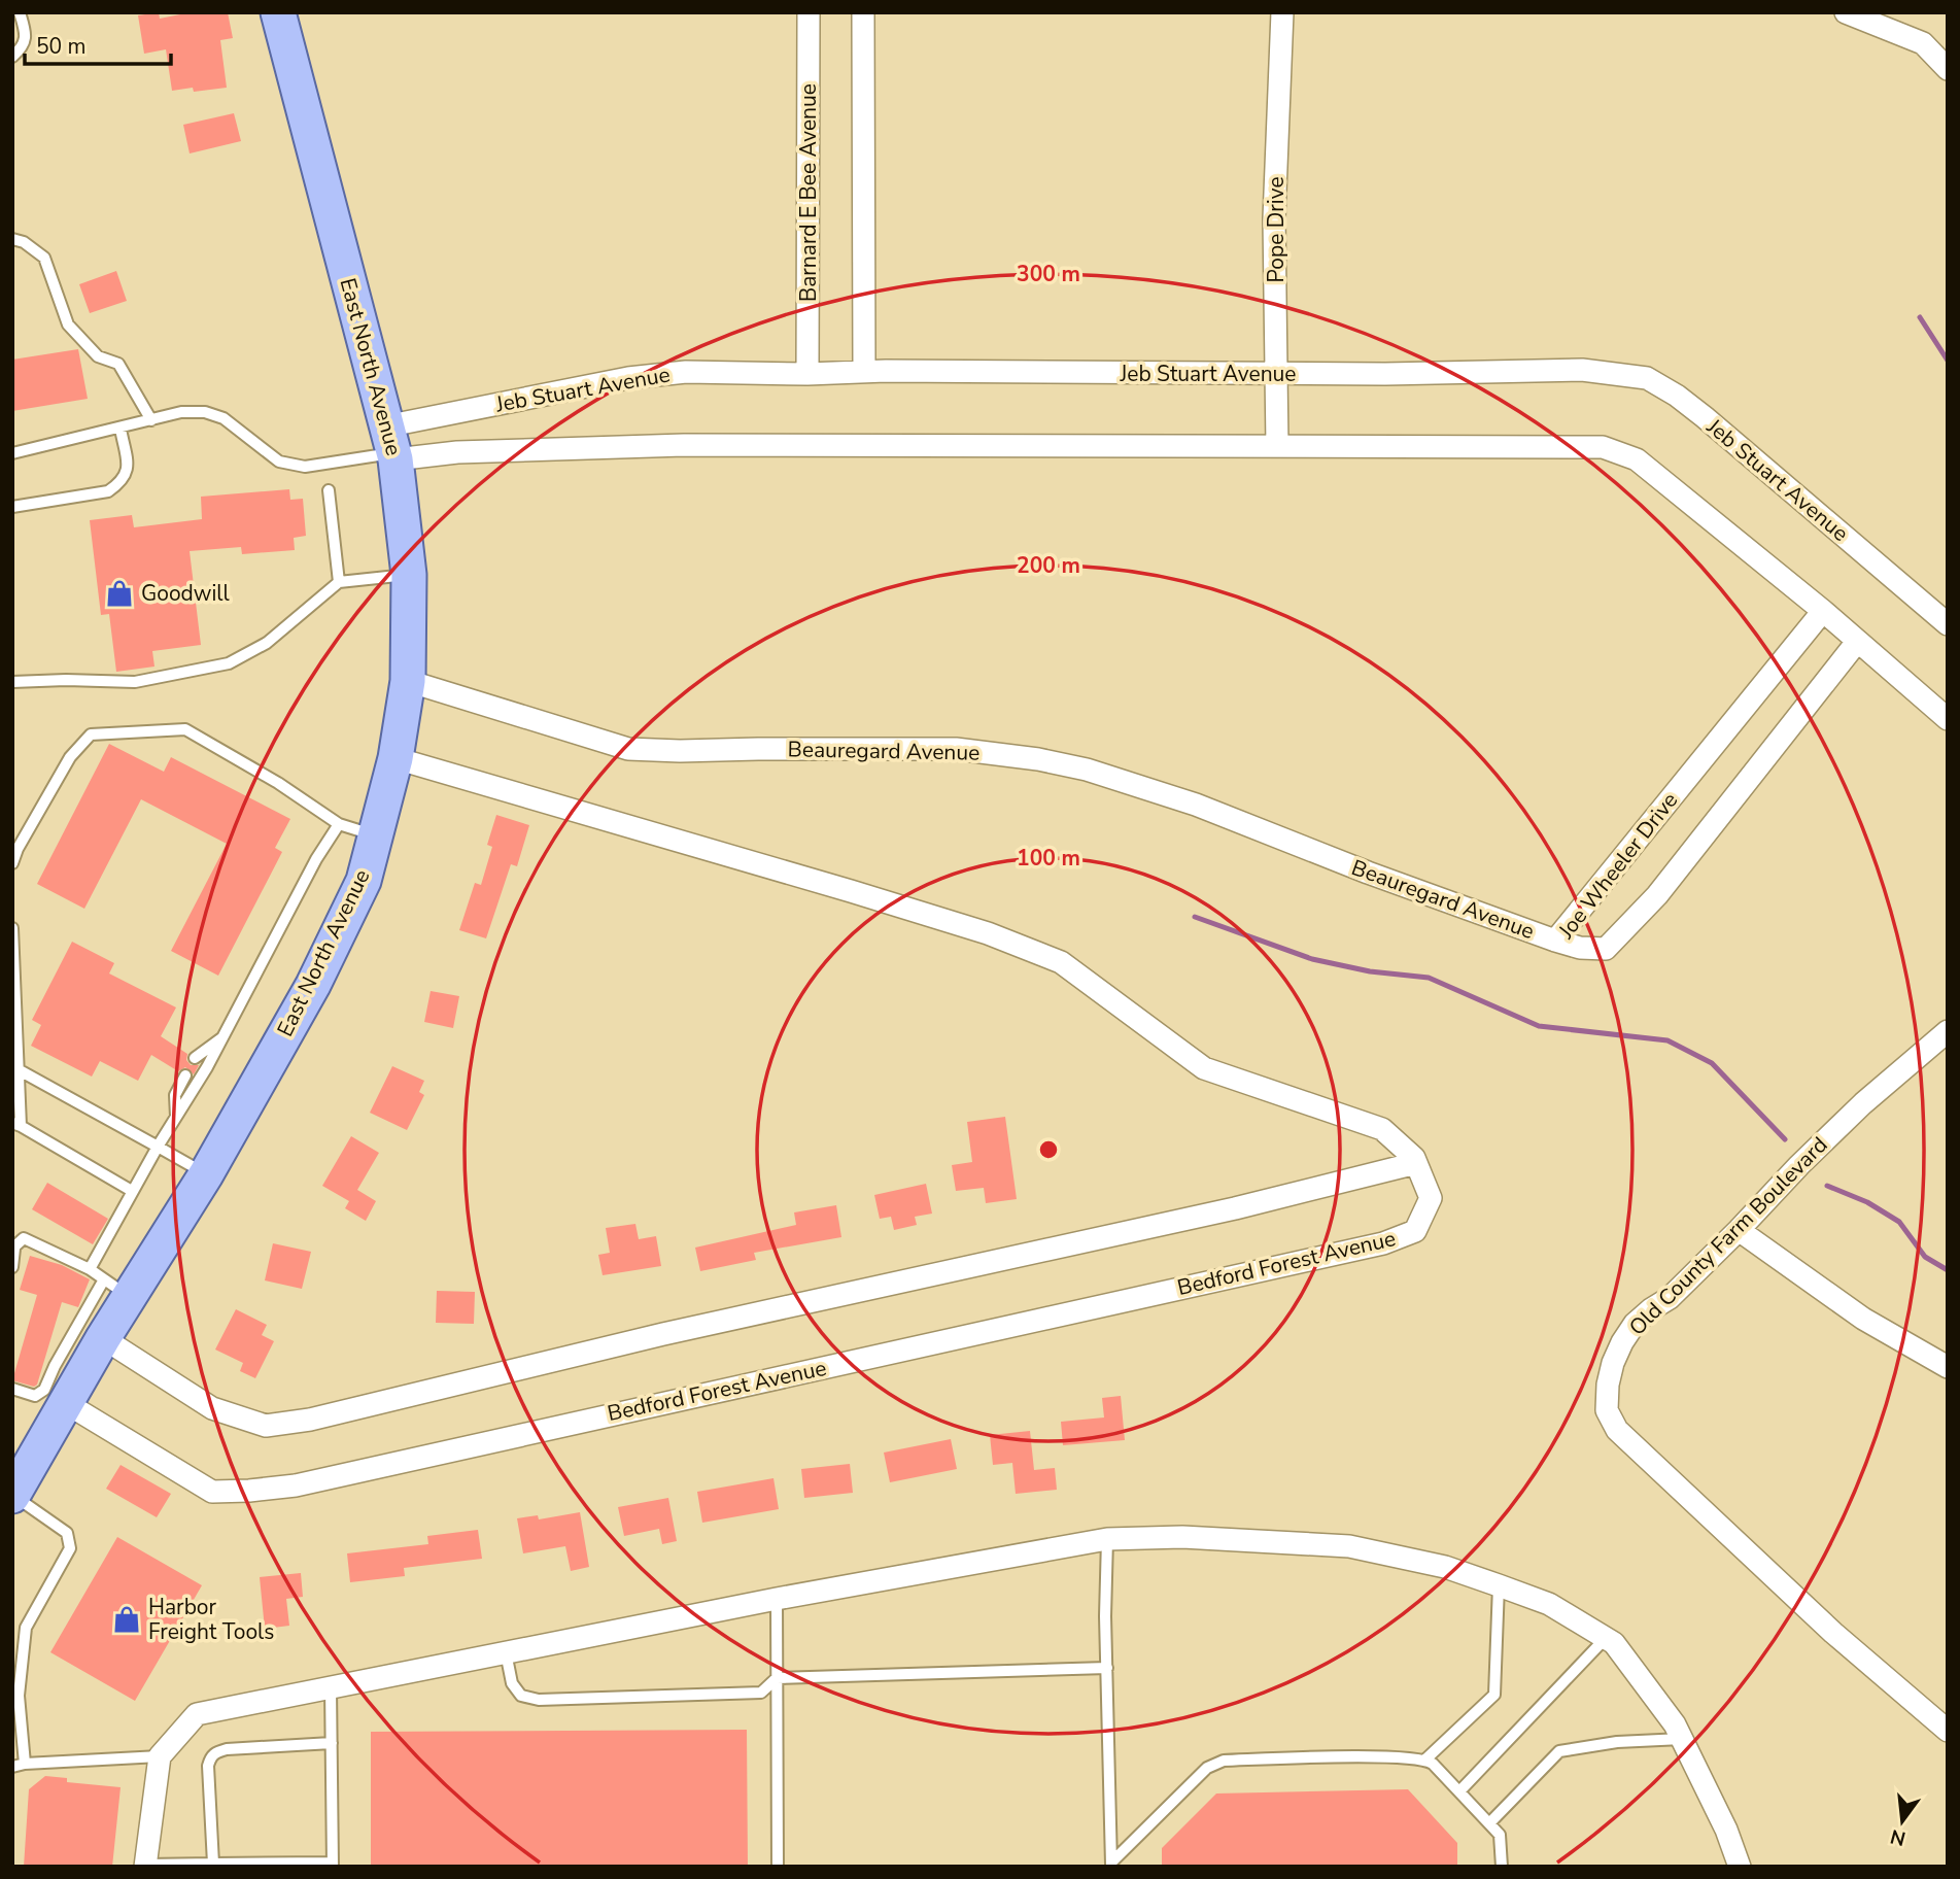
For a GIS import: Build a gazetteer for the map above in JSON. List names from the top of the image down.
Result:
{
  "streets": {
    "main road": ["East North Avenue"],
    "street": [
      "Barnard E Bee Avenue",
      "Pope Drive",
      "Jeb Stuart Avenue",
      "Beauregard Avenue",
      "Joe Wheeler Drive",
      "Old County Farm Boulevard",
      "Bedford Forest Avenue"
    ]
  },
  "crossings": [
    ["Barnard E Bee Avenue", "Jeb Stuart Avenue"],
    ["Pope Drive", "Jeb Stuart Avenue"],
    ["East North Avenue", "Jeb Stuart Avenue"],
    ["East North Avenue", "Beauregard Avenue"],
    ["East North Avenue", "Bedford Forest Avenue"],
    ["Beauregard Avenue", "Joe Wheeler Drive"]
  ],
  "places": {
    "shop": ["Goodwill", "Harbor Freight Tools"]
  },
  "scale_bar": "50 m",
  "north": "bottom",
  "rings": ["300 m", "200 m", "100 m"]
}
